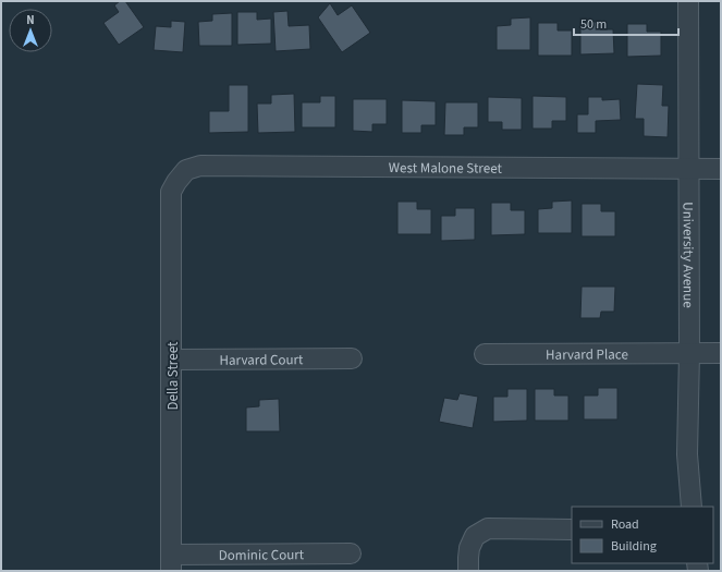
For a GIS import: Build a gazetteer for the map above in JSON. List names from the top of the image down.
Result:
{
  "streets": {
    "street": [
      "West Malone Street",
      "University Avenue",
      "Harvard Place",
      "Harvard Court",
      "Della Street",
      "Dominic Court"
    ]
  },
  "crossings": [
    ["West Malone Street", "University Avenue"],
    ["West Malone Street", "Della Street"],
    ["University Avenue", "Harvard Place"],
    ["Harvard Court", "Della Street"],
    ["Della Street", "Dominic Court"]
  ],
  "legend": ["Road", "Building"],
  "scale_bar": "50 m",
  "north": "top"
}
